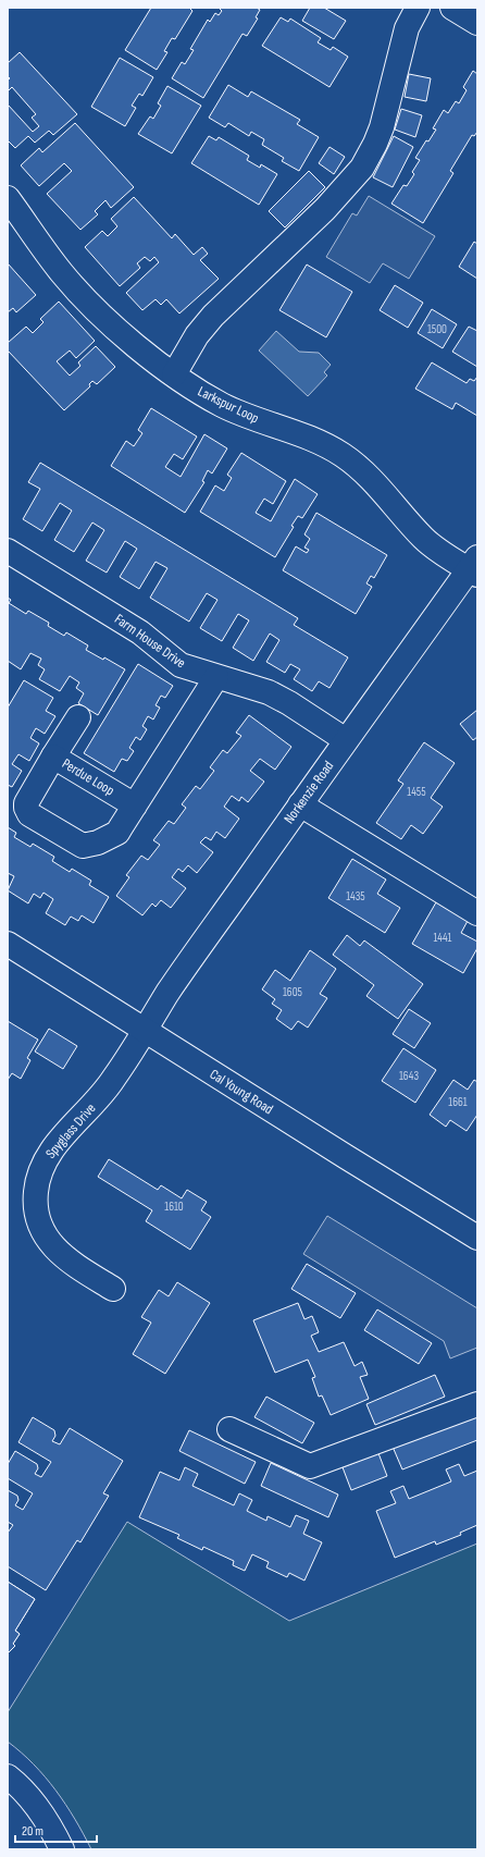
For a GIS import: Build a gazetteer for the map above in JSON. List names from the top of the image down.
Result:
{
  "streets": {
    "street": [
      "Larkspur Loop",
      "Farm House Drive",
      "Perdue Loop",
      "Norkenzie Road",
      "Cal Young Road",
      "Spyglass Drive"
    ]
  },
  "crossings": [
    ["Larkspur Loop", "Norkenzie Road"],
    ["Farm House Drive", "Perdue Loop"],
    ["Farm House Drive", "Norkenzie Road"],
    ["Norkenzie Road", "Cal Young Road"],
    ["Norkenzie Road", "Spyglass Drive"],
    ["Cal Young Road", "Spyglass Drive"]
  ],
  "house_numbers": [
    "1500",
    "1455",
    "1435",
    "1441",
    "1605",
    "1643",
    "1661",
    "1610"
  ],
  "scale_bar": "20 m"
}
